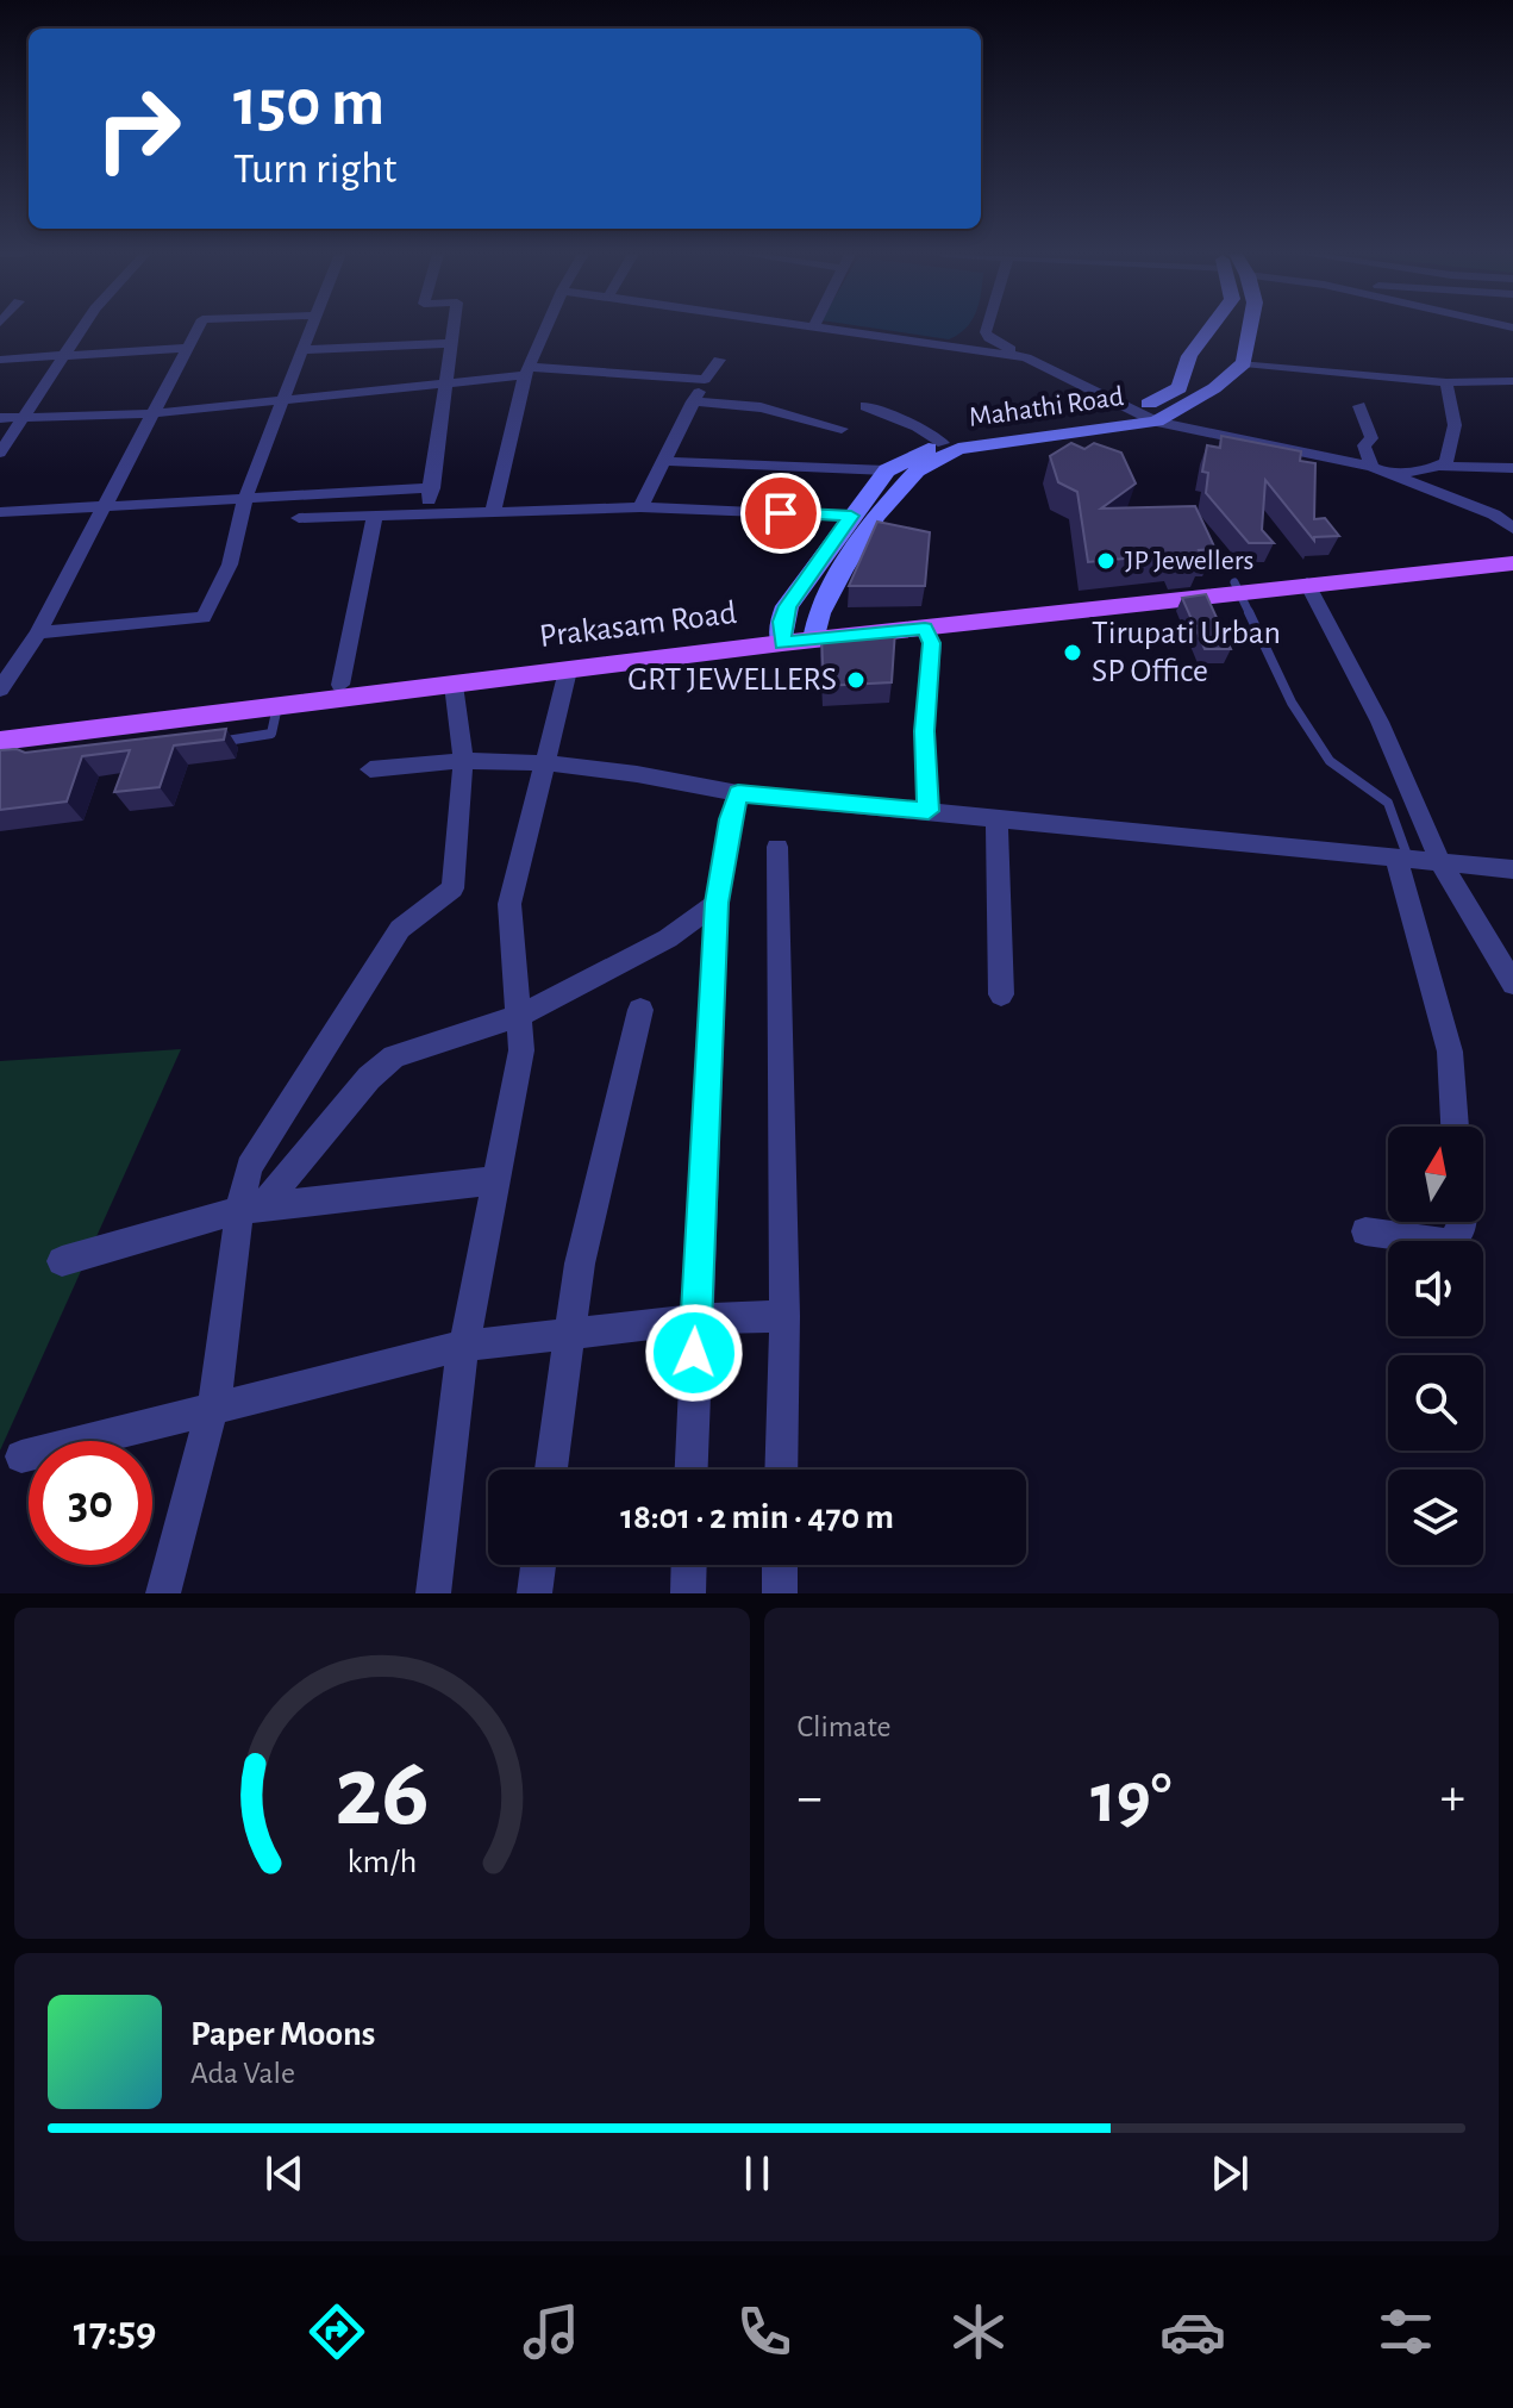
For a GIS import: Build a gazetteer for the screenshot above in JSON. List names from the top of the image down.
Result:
{
  "streets": {
    "main road": ["Prakasam Road"],
    "street": ["Mahathi Road"]
  },
  "crossings": [
    ["Mahathi Road", "Prakasam Road"]
  ],
  "places": ["JP Jewellers", "Tirupati Urban SP Office", "GRT JEWELLERS"],
  "north": "top",
  "page": {
    "turn": ["150 m", "Turn right"],
    "limit": "30",
    "trip": "18:01 · 2 min · 470 m",
    "tile": "Climate",
    "heat": ["−", "19°", "+"],
    "song": ["Paper Moons", "Ada Vale"],
    "tabs": "17:59",
    "gauge": ["26", "km/h"]
  }
}
